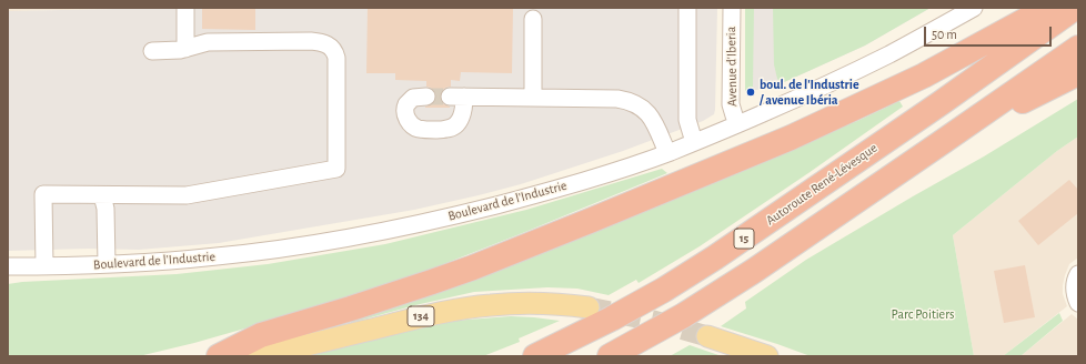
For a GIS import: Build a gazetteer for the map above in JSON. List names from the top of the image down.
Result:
{
  "streets": {
    "highway": ["Autoroute René-Lévesque", "15"],
    "main road": ["134"],
    "street": ["Avenue d'Iberia", "Boulevard de l'Industrie"]
  },
  "crossings": [
    ["Avenue d'Iberia", "Boulevard de l'Industrie"]
  ],
  "parks": ["Parc Poitiers"],
  "places": ["boul. de l'Industrie / avenue Ibéria"],
  "scale_bar": "50 m"
}
